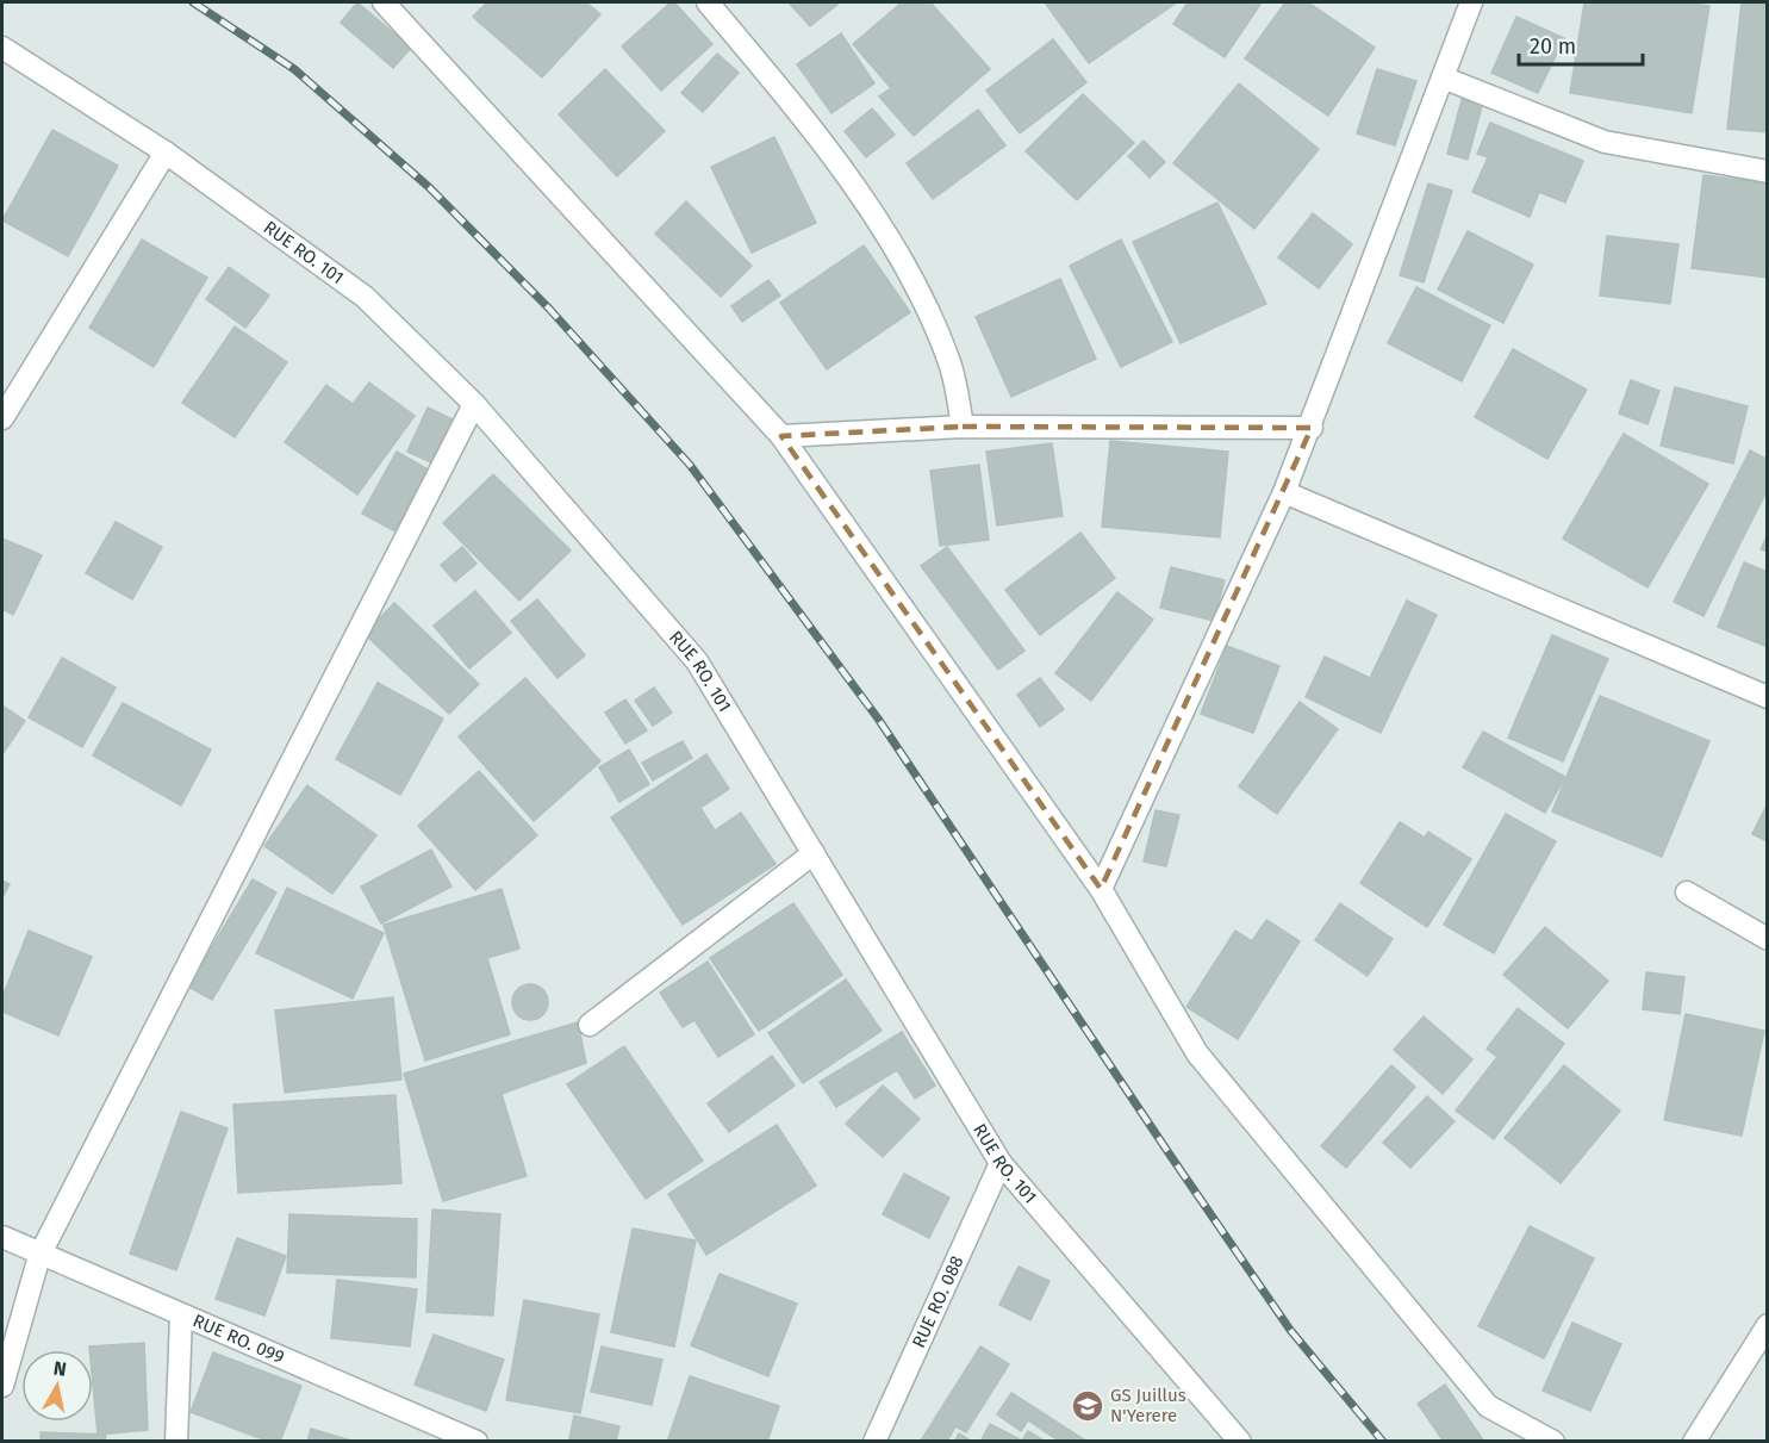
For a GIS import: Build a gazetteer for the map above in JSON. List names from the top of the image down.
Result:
{
  "streets": {
    "street": ["RUE RO. 101", "RUE RO. 088", "RUE RO. 099"]
  },
  "crossings": [
    ["RUE RO. 101", "RUE RO. 088"]
  ],
  "places": {
    "school or university": ["GS Juillus N'Yerere"]
  },
  "scale_bar": "20 m",
  "north": "top"
}
